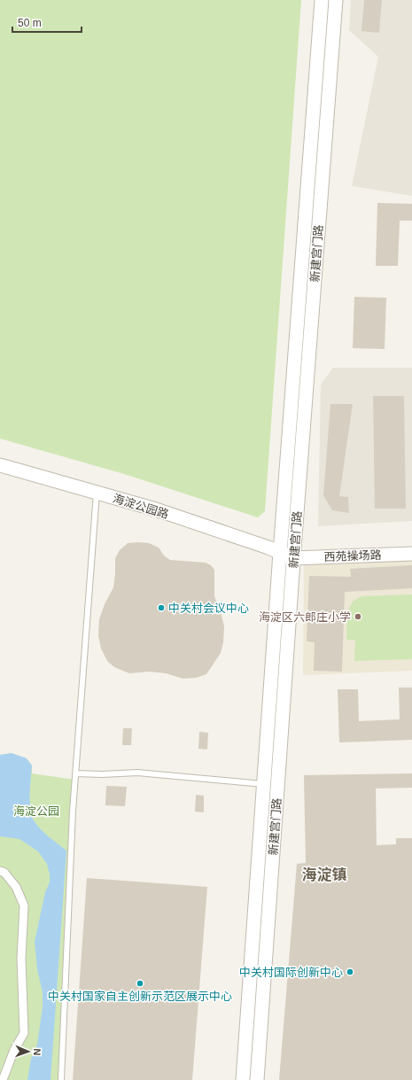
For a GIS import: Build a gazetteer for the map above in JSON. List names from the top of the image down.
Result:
{
  "streets": {
    "street": ["新建宫门路", "海淀公园路", "西苑操场路"]
  },
  "crossings": [
    ["新建宫门路", "海淀公园路"],
    ["新建宫门路", "西苑操场路"],
    ["海淀公园路", "西苑操场路"]
  ],
  "districts": ["海淀镇"],
  "parks": ["海淀公园"],
  "places": [
    "中关村会议中心",
    "海淀区六郎庄小学",
    "中关村国际创新中心",
    "中关村国家自主创新示范区展示中心"
  ],
  "scale_bar": "50 m",
  "north": "right"
}
